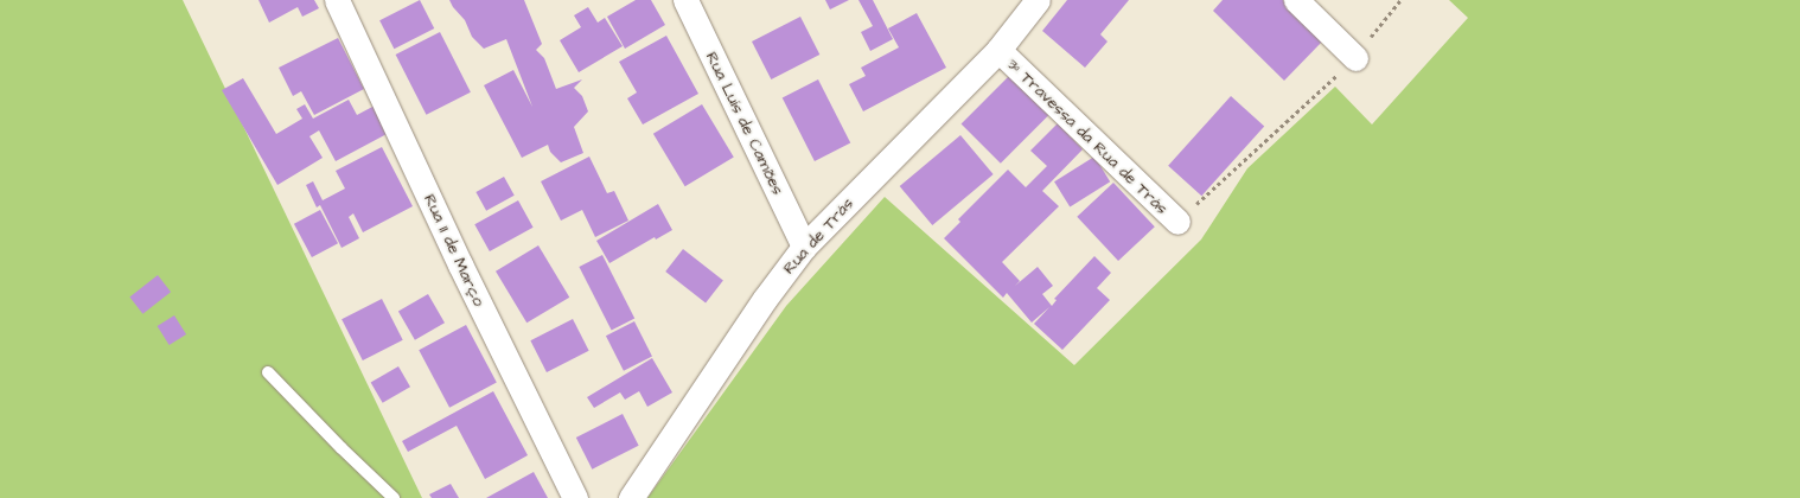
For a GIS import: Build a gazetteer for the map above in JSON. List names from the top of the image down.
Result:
{
  "streets": {
    "street": [
      "Rua Luís de Camões",
      "3ª Travessa da Rua de Trás",
      "Rua de Trás",
      "Rua 11 de Março"
    ]
  },
  "crossings": [
    ["Rua Luís de Camões", "Rua de Trás"],
    ["3ª Travessa da Rua de Trás", "Rua de Trás"]
  ]
}
